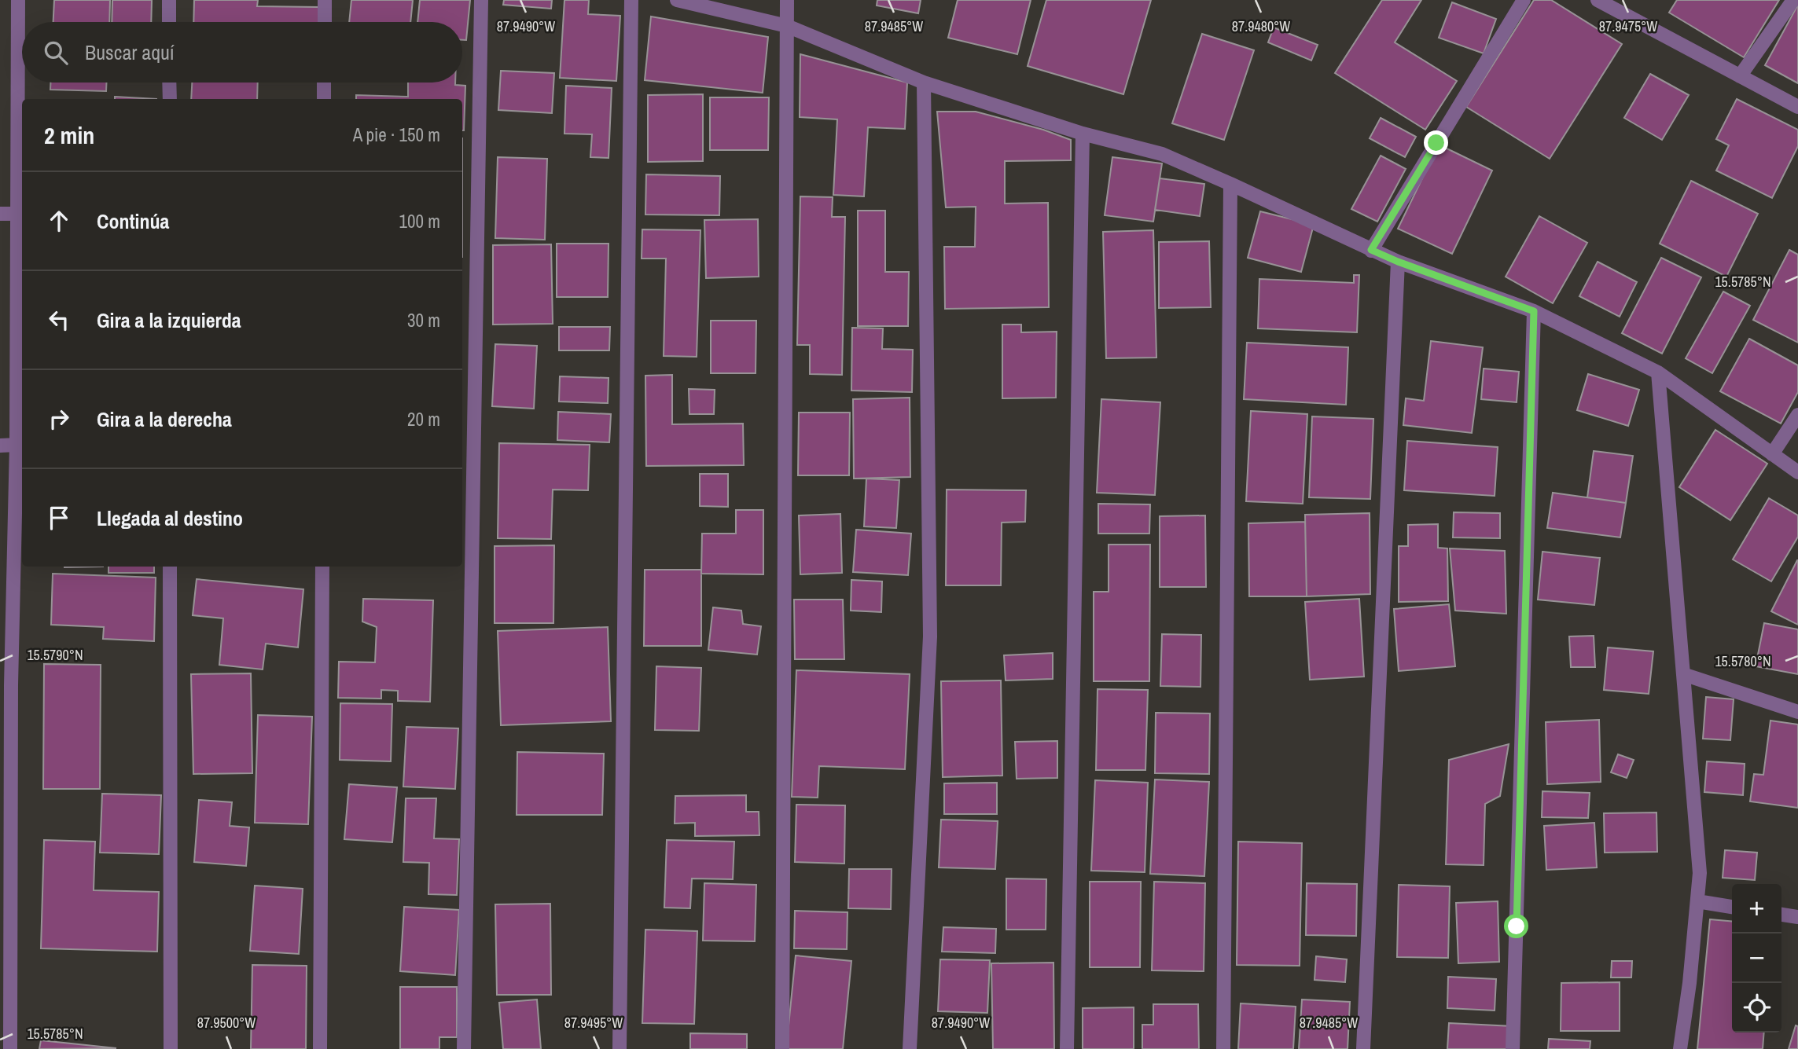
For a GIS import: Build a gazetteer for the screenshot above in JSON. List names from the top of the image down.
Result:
{
  "page": {
    "search": "Buscar aquí",
    "heading": ["2 min", "A pie · 150 m"],
    "list": [
      ["Continúa", "100 m"],
      ["Gira a la izquierda", "30 m"],
      ["Gira a la derecha", "20 m"],
      "Llegada al destino"
    ],
    "map_buttons": ["+", "−"]
  },
  "coordinates": [
    "87.9490°W",
    "87.9485°W",
    "87.9480°W",
    "87.9475°W",
    "15.5785°N",
    "15.5790°N",
    "15.5780°N",
    "87.9500°W",
    "87.9495°W"
  ]
}
